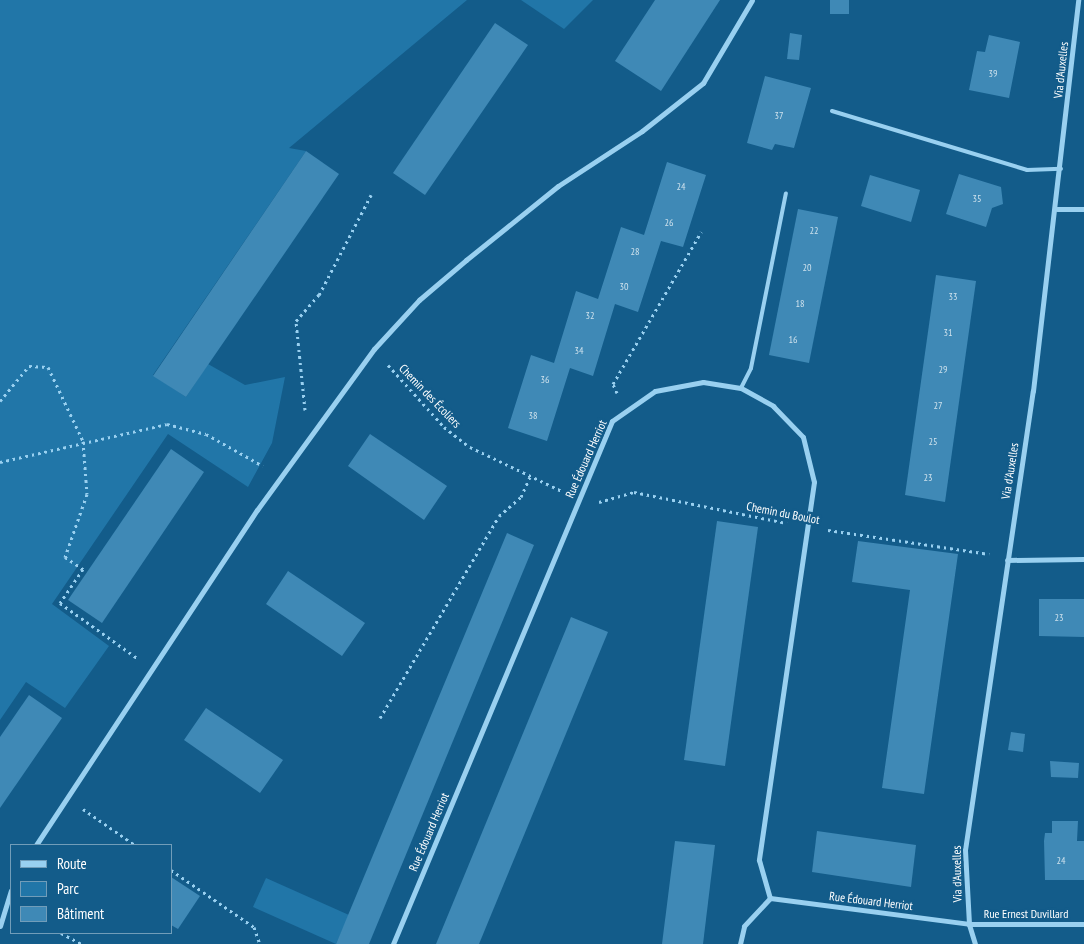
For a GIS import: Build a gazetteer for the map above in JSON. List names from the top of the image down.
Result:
{
  "streets": {
    "street": ["Via d'Auxelles", "Rue Édouard Herriot", "Rue Ernest Duvillard"],
    "path": ["Chemin des Écoliers", "Chemin du Boulot"]
  },
  "crossings": [
    ["Via d'Auxelles", "Rue Édouard Herriot"],
    ["Via d'Auxelles", "Chemin du Boulot"],
    ["Via d'Auxelles", "Rue Ernest Duvillard"],
    ["Chemin des Écoliers", "Chemin du Boulot"],
    ["Rue Édouard Herriot", "Chemin du Boulot"],
    ["Rue Édouard Herriot", "Rue Ernest Duvillard"]
  ],
  "house_numbers": [
    "39",
    "37",
    "24",
    "35",
    "26",
    "22",
    "28",
    "20",
    "30",
    "33",
    "18",
    "32",
    "31",
    "16",
    "34",
    "29",
    "36",
    "27",
    "38",
    "25",
    "23",
    "23",
    "24"
  ],
  "legend": ["Route", "Parc", "Bâtiment"]
}
